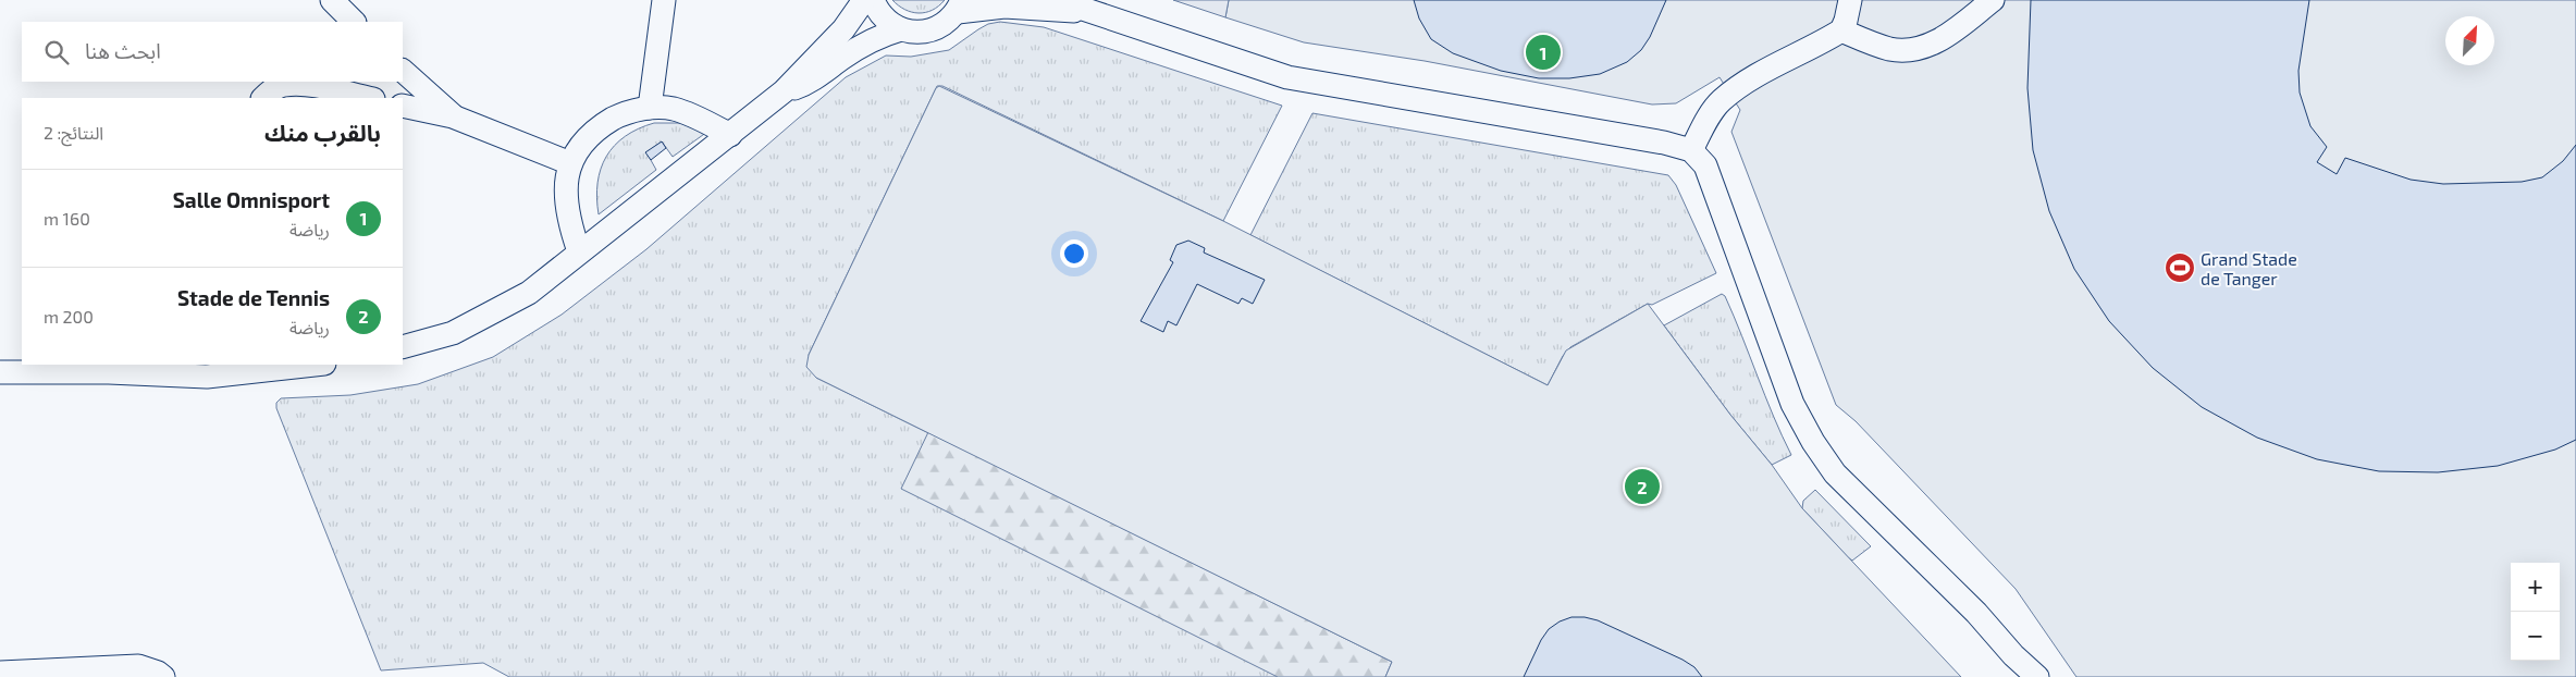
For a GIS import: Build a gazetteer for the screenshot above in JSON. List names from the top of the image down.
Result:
{
  "places": {
    "sports": ["Grand Stade de Tanger"]
  },
  "north": "top right",
  "page": {
    "search": "ابحث هنا",
    "pins": ["1", "2"],
    "heading": ["بالقرب منك", "النتائج: 2"],
    "list": [
      {
        "mark": "1",
        "name": "Salle Omnisport",
        "note": "رياضة",
        "value": "160 m"
      },
      {
        "mark": "2",
        "name": "Stade de Tennis",
        "note": "رياضة",
        "value": "200 m"
      }
    ],
    "map_buttons": ["+", "−"]
  }
}
